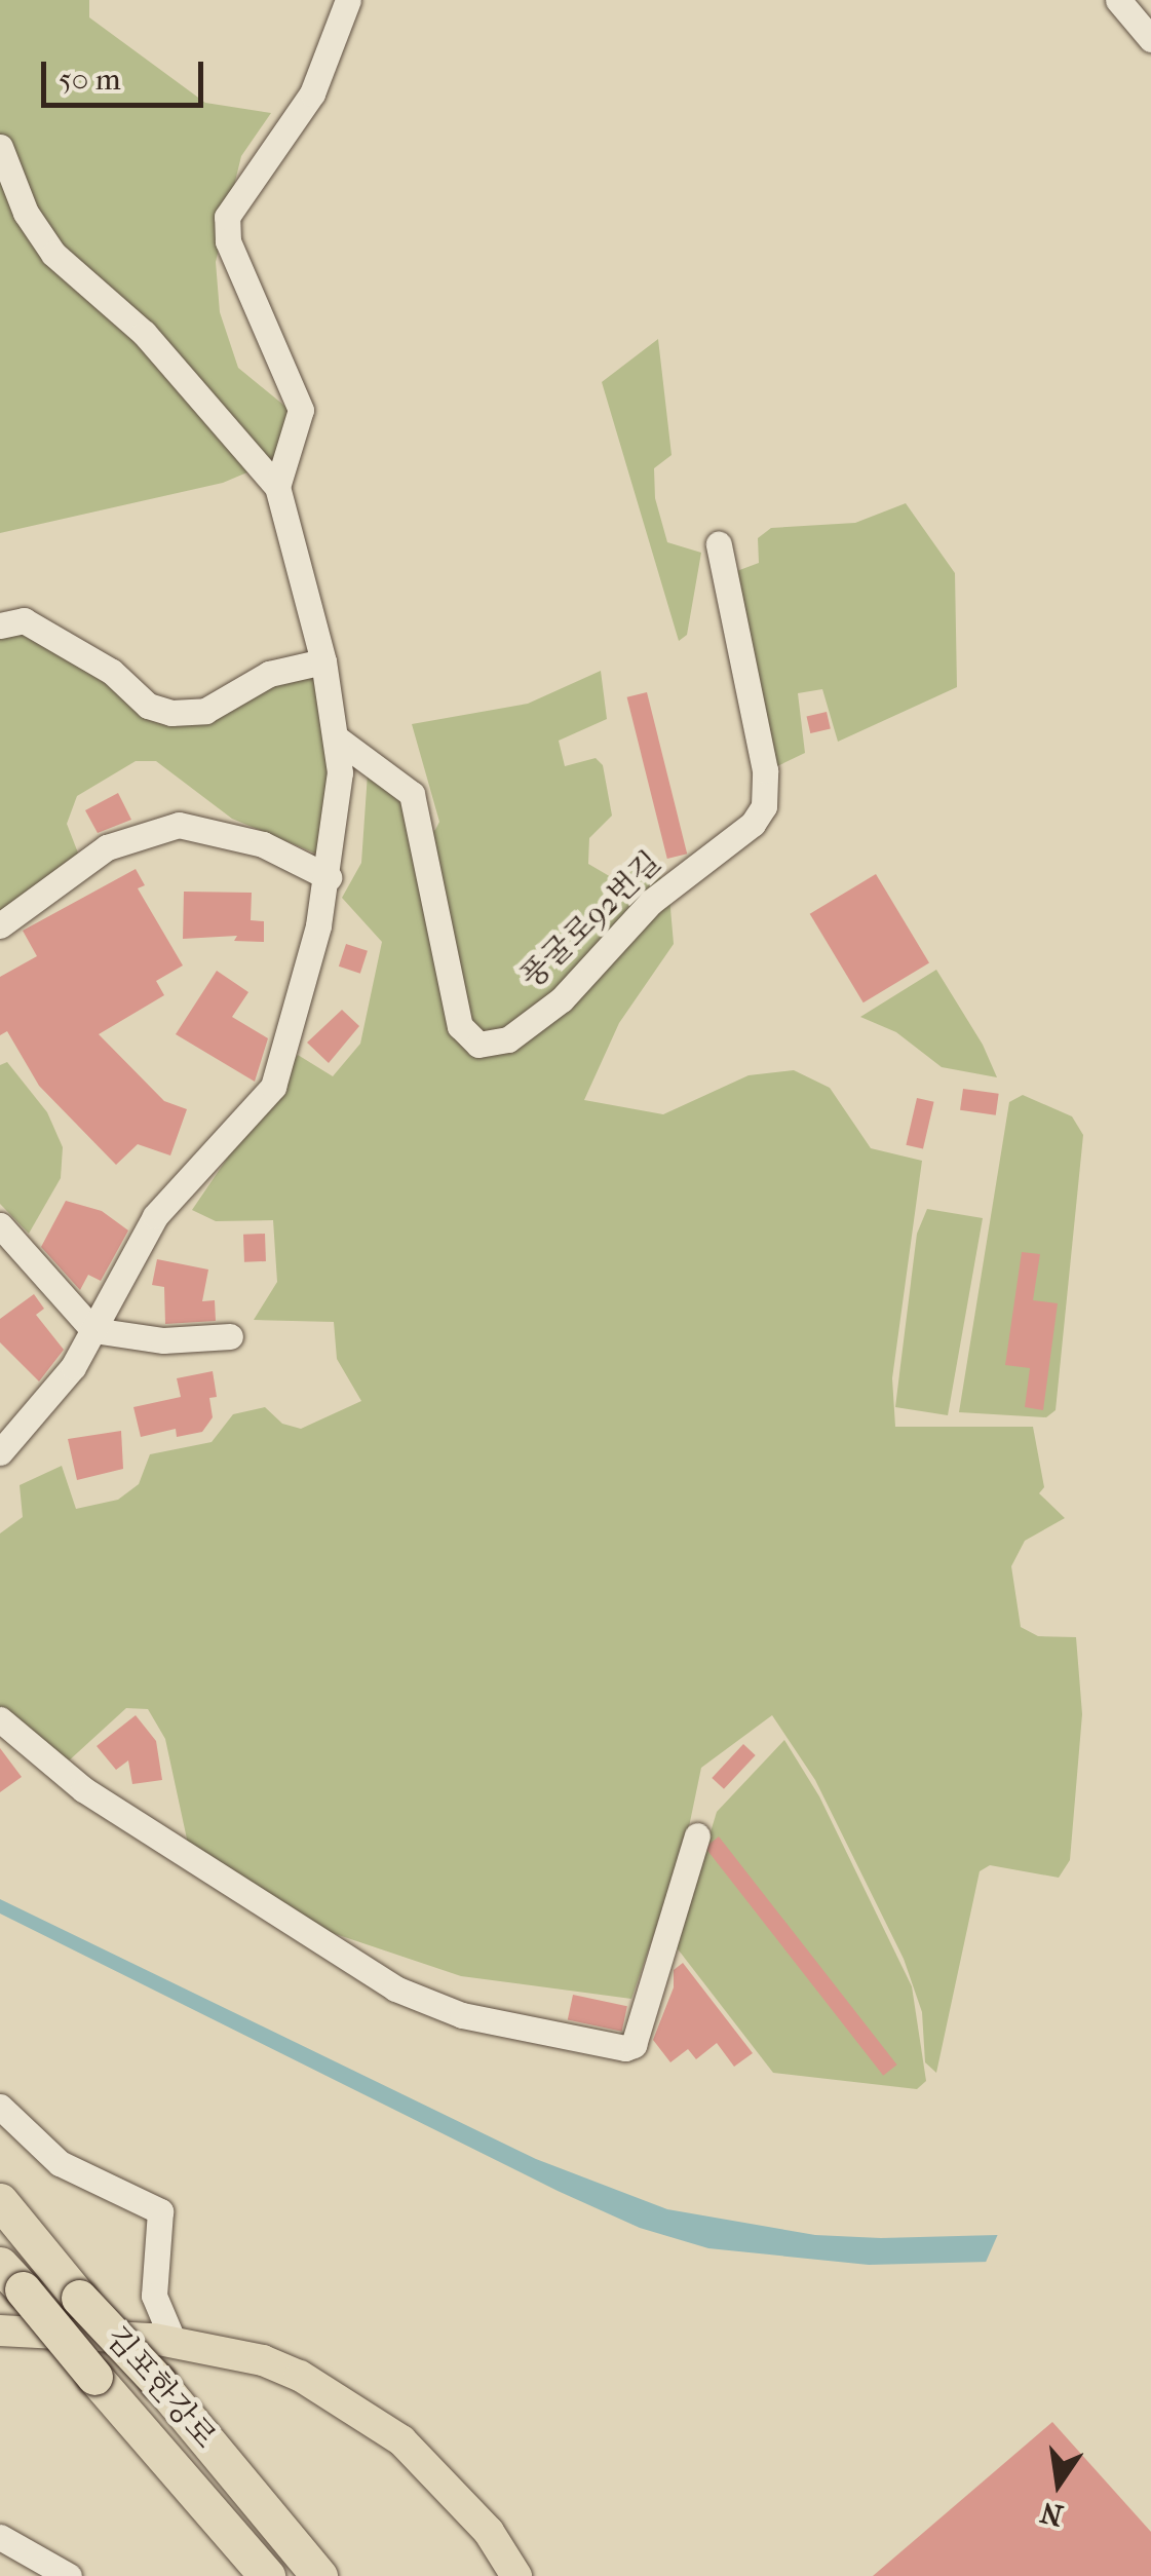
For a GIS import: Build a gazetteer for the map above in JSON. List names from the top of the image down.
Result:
{
  "streets": {
    "highway": ["김포한강로"],
    "street": ["풍굴로92번길"]
  },
  "scale_bar": "50 m",
  "north": "bottom"
}
